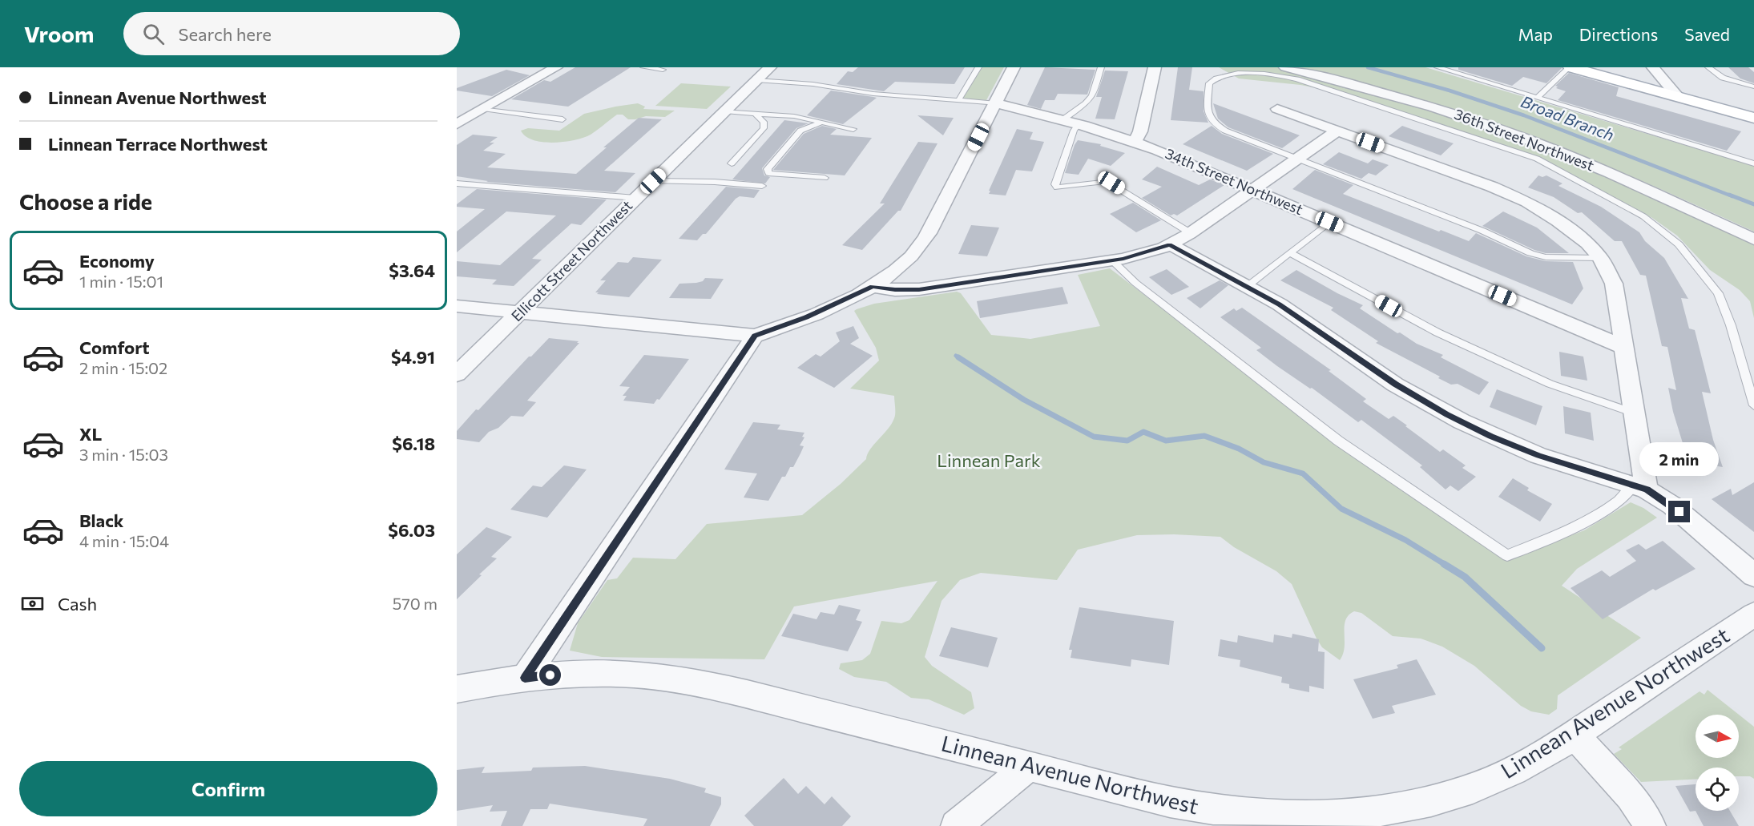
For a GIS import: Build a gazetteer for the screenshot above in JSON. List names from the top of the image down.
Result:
{
  "streets": {
    "street": [
      "36th Street Northwest",
      "34th Street Northwest",
      "Ellicott Street Northwest",
      "Linnean Avenue Northwest"
    ]
  },
  "water": ["Broad Branch"],
  "parks": ["Linnean Park"],
  "north": "right",
  "page": {
    "header": "Vroom",
    "search": "Search here",
    "nav": ["Map", "Directions", "Saved"],
    "banner": ["Linnean Avenue Northwest", "Linnean Terrace Northwest"],
    "heading": "Choose a ride",
    "list": [
      {
        "name": "Economy",
        "note": "1 min · 15:01",
        "value": "$3.64"
      },
      {
        "name": "Comfort",
        "note": "2 min · 15:02",
        "value": "$4.91"
      },
      {
        "name": "XL",
        "note": "3 min · 15:03",
        "value": "$6.18"
      },
      {
        "name": "Black",
        "note": "4 min · 15:04",
        "value": "$6.03"
      }
    ],
    "bubble": "2 min",
    "pay": ["Cash", "570 m"],
    "buttons": "Confirm"
  }
}
